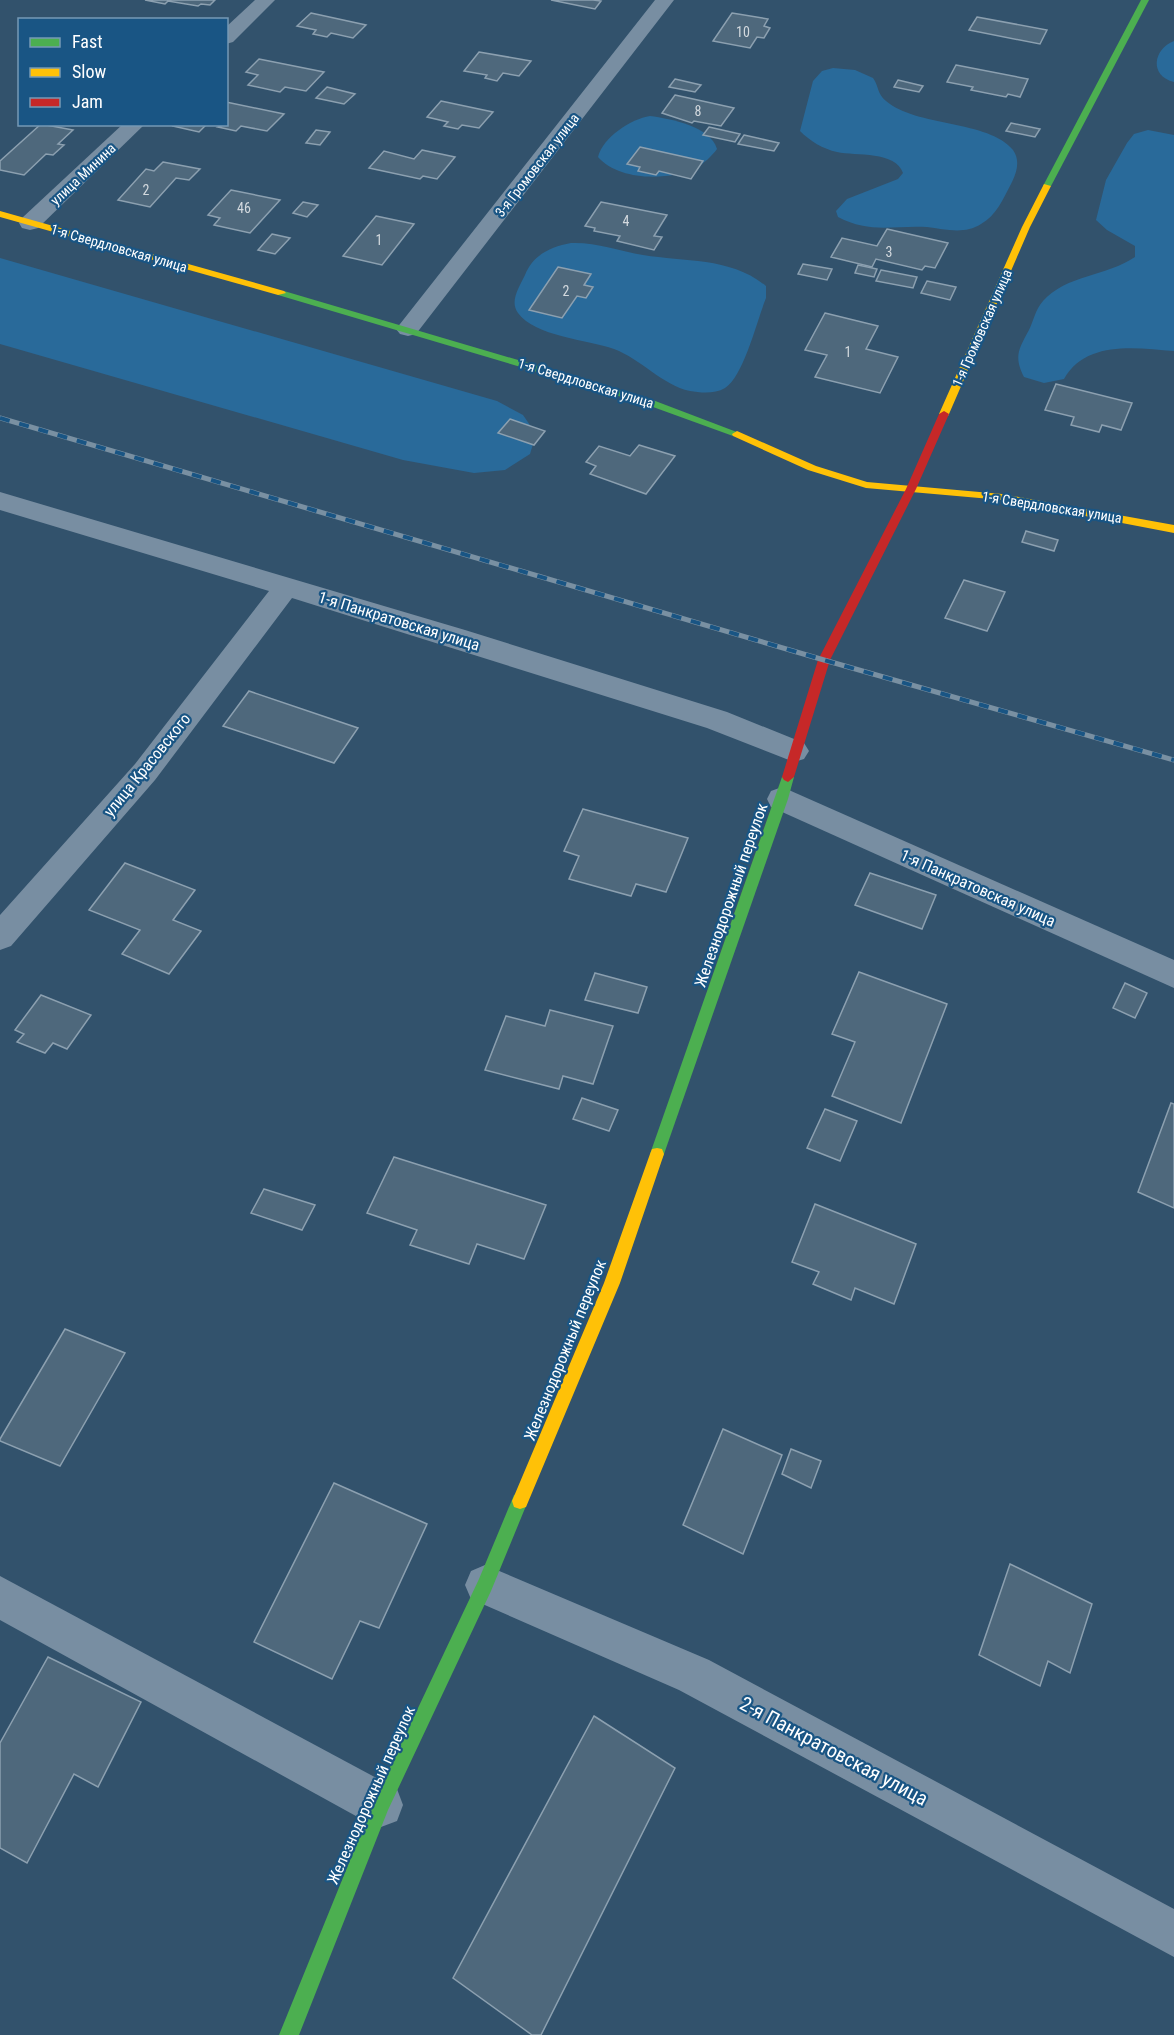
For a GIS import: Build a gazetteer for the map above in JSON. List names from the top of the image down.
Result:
{
  "streets": {
    "street": [
      "3-я Громовская улица",
      "улица Минина",
      "1-я Свердловская улица",
      "1-я Громовская улица",
      "1-я Панкратовская улица",
      "улица Красовского",
      "Железнодорожный переулок",
      "2-я Панкратовская улица"
    ]
  },
  "crossings": [
    ["3-я Громовская улица", "1-я Свердловская улица"],
    ["улица Минина", "1-я Свердловская улица"],
    ["1-я Свердловская улица", "1-я Громовская улица"],
    ["1-я Громовская улица", "Железнодорожный переулок"],
    ["1-я Панкратовская улица", "улица Красовского"],
    ["1-я Панкратовская улица", "Железнодорожный переулок"],
    ["Железнодорожный переулок", "2-я Панкратовская улица"]
  ],
  "house_numbers": [
    "10",
    "8",
    "2",
    "46",
    "4",
    "1",
    "3",
    "2",
    "1"
  ],
  "legend": ["Fast", "Slow", "Jam"]
}
